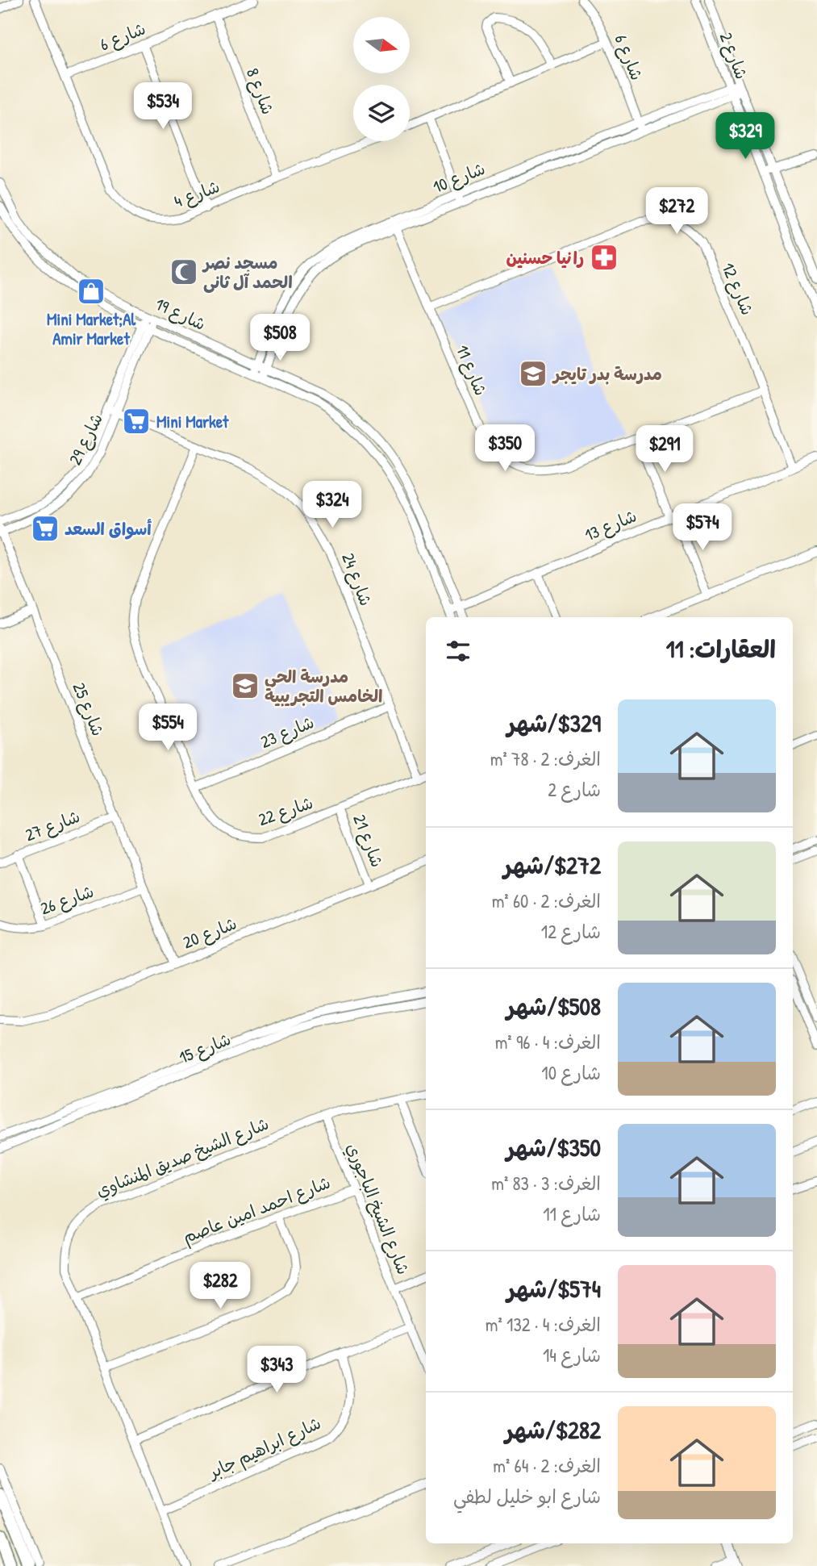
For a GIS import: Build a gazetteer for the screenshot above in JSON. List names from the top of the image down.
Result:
{
  "streets": {
    "street": [
      "شارع 6",
      "شارع 2",
      "شارع 8",
      "شارع 10",
      "شارع 4",
      "شارع 12",
      "شارع 19",
      "شارع 11",
      "شارع 29",
      "شارع 13",
      "شارع 24",
      "شارع 25",
      "شارع 23",
      "شارع 22",
      "شارع 27",
      "شارع 21",
      "شارع 26",
      "شارع 20",
      "شارع 15",
      "شارع الشيخ صديق المنشاوي",
      "شارع الشيخ الباجوري",
      "شارع احمد امين عاصم",
      "شارع ابراهيم جابر"
    ]
  },
  "crossings": [
    ["شارع 6", "شارع 8"],
    ["شارع 6", "شارع 10"],
    ["شارع 6", "شارع 4"],
    ["شارع 2", "شارع 10"],
    ["شارع 8", "شارع 4"],
    ["شارع 10", "شارع 19"],
    ["شارع 10", "شارع 11"],
    ["شارع 12", "شارع 11"],
    ["شارع 12", "شارع 13"],
    ["شارع 19", "شارع 29"],
    ["شارع 19", "شارع 13"],
    ["شارع 29", "شارع 24"],
    ["شارع 29", "شارع 25"],
    ["شارع 24", "شارع 23"],
    ["شارع 24", "شارع 22"],
    ["شارع 25", "شارع 27"],
    ["شارع 25", "شارع 26"],
    ["شارع 25", "شارع 20"],
    ["شارع 23", "شارع 22"],
    ["شارع 22", "شارع 21"],
    ["شارع 21", "شارع 20"],
    ["شارع الشيخ صديق المنشاوي", "شارع الشيخ الباجوري"],
    ["شارع الشيخ صديق المنشاوي", "شارع احمد امين عاصم"],
    ["شارع الشيخ صديق المنشاوي", "شارع ابراهيم جابر"],
    ["شارع الشيخ الباجوري", "شارع احمد امين عاصم"]
  ],
  "places": {
    "pharmacy": ["رانيا حسنين"],
    "mosque": ["مسجد نصر الحمد آل ثانى"],
    "shop": ["Mini Market;Al Amir Market"],
    "school or university": ["مدرسة بدر تايجر", "مدرسة الحي الخامس التجريبية"],
    "supermarket": ["Mini Market", "أسواق السعد"]
  },
  "north": "right",
  "page": {
    "price": [
      "$534",
      "$329",
      "$272",
      "$508",
      "$350",
      "$291",
      "$324",
      "$574",
      "$554",
      "$282",
      "$343"
    ],
    "heading": "العقارات: 11",
    "list": [
      {
        "name": "$329/شهر",
        "note": "الغرف: 2 · 78 m² · شارع 2"
      },
      {
        "name": "$272/شهر",
        "note": "الغرف: 2 · 60 m² · شارع 12"
      },
      {
        "name": "$508/شهر",
        "note": "الغرف: 4 · 96 m² · شارع 10"
      },
      {
        "name": "$350/شهر",
        "note": "الغرف: 3 · 83 m² · شارع 11"
      },
      {
        "name": "$574/شهر",
        "note": "الغرف: 4 · 132 m² · شارع 14"
      },
      {
        "name": "$282/شهر",
        "note": "الغرف: 2 · 64 m² · شارع ابو خليل لطفي"
      }
    ]
  }
}
